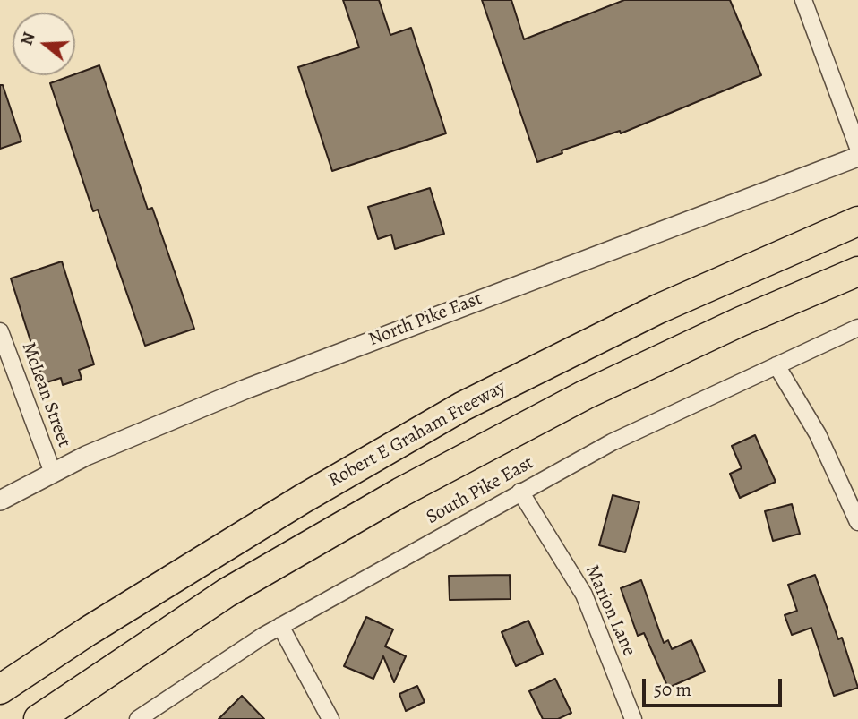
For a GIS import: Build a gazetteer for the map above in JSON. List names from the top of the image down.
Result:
{
  "streets": {
    "highway": ["Robert E Graham Freeway"],
    "street": [
      "North Pike East",
      "McLean Street",
      "South Pike East",
      "Marion Lane"
    ]
  },
  "crossings": [
    ["North Pike East", "McLean Street"],
    ["South Pike East", "Marion Lane"]
  ],
  "scale_bar": "50 m",
  "north": "left"
}
